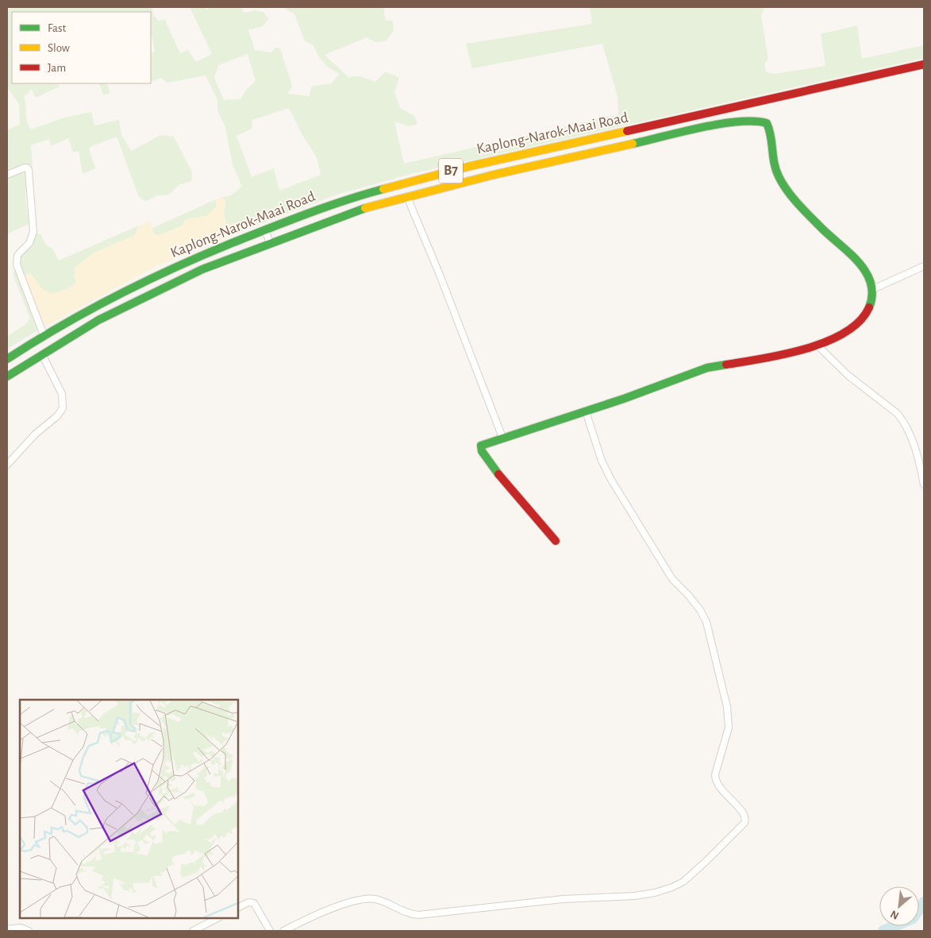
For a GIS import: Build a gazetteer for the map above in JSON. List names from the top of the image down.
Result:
{
  "streets": {
    "main road": ["Kaplong-Narok-Maai Road", "B7"]
  },
  "legend": ["Fast", "Slow", "Jam"],
  "north": "bottom left"
}
